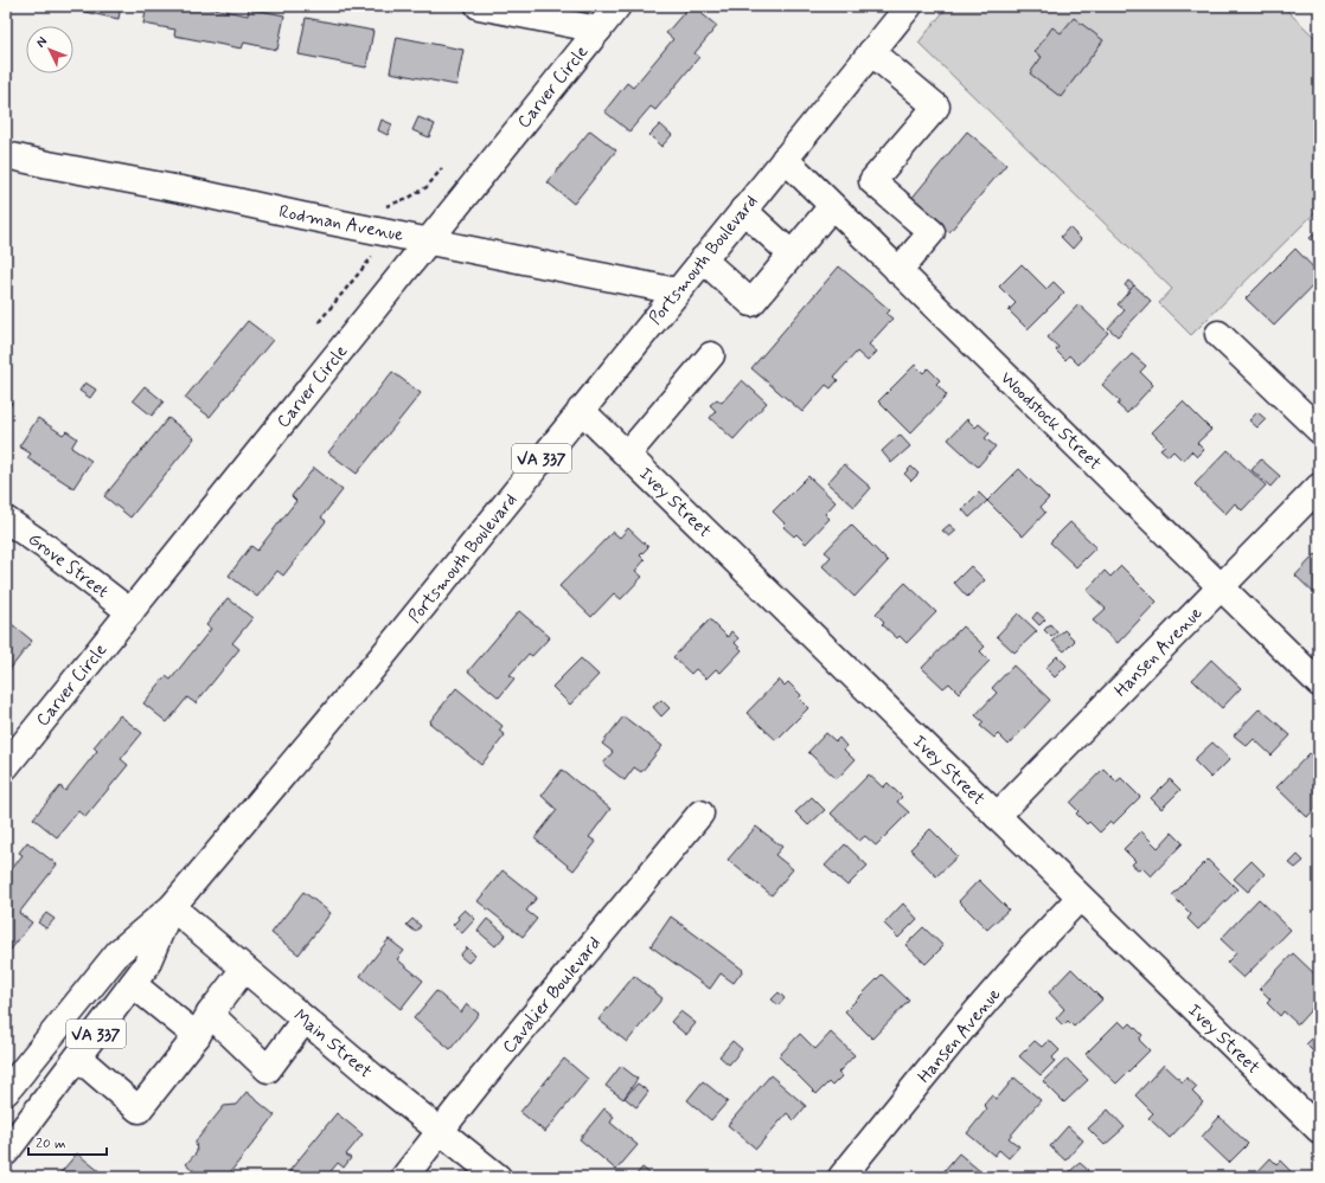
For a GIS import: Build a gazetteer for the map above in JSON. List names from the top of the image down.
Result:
{
  "streets": {
    "street": [
      "Carver Circle",
      "Rodman Avenue",
      "Portsmouth Boulevard",
      "Woodstock Street",
      "VA 337",
      "Ivey Street",
      "Grove Street",
      "Hansen Avenue",
      "Cavalier Boulevard",
      "Main Street"
    ]
  },
  "crossings": [
    ["Carver Circle", "Rodman Avenue"],
    ["Carver Circle", "Grove Street"],
    ["Rodman Avenue", "Portsmouth Boulevard"],
    ["Portsmouth Boulevard", "Woodstock Street"],
    ["Portsmouth Boulevard", "Ivey Street"],
    ["Portsmouth Boulevard", "Main Street"],
    ["Woodstock Street", "Hansen Avenue"],
    ["Ivey Street", "Hansen Avenue"],
    ["Cavalier Boulevard", "Main Street"]
  ],
  "scale_bar": "20 m",
  "north": "top left"
}
